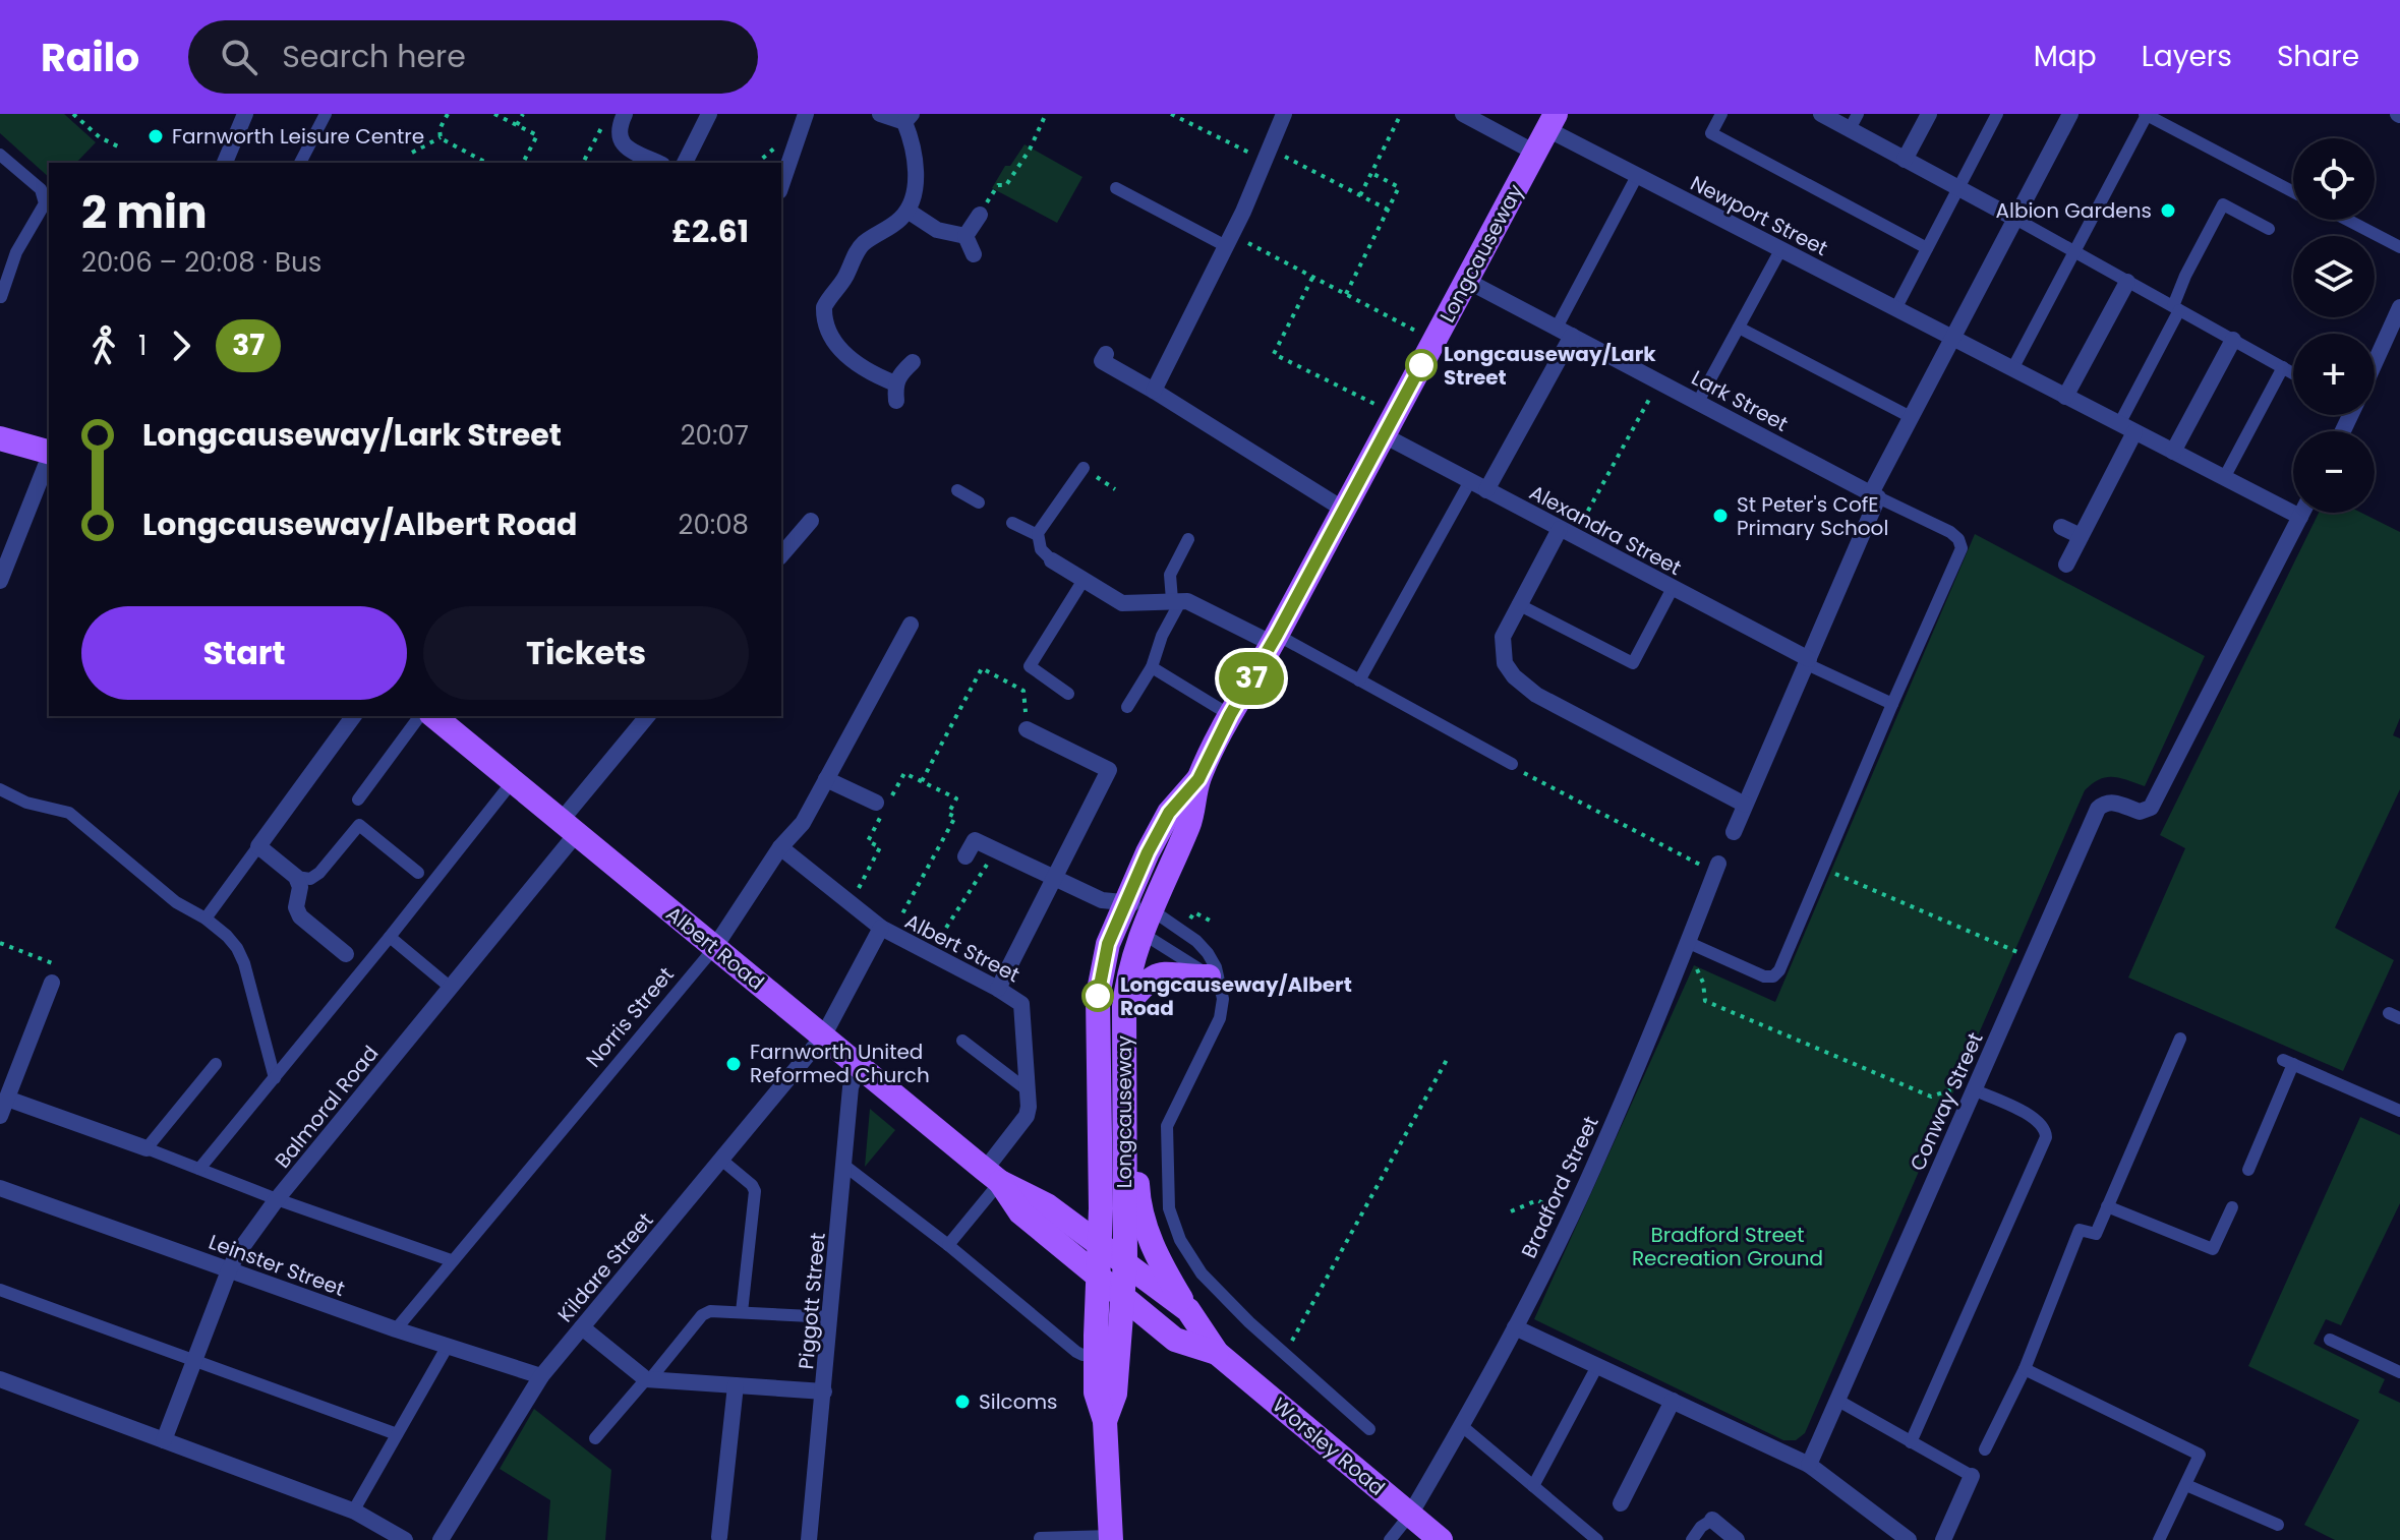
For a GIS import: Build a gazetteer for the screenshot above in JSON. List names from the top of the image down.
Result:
{
  "streets": {
    "main road": ["Longcauseway", "Albert Road", "Worsley Road"],
    "street": [
      "Newport Street",
      "Lark Street",
      "Alexandra Street",
      "Albert Street",
      "Norris Street",
      "Conway Street",
      "Balmoral Road",
      "Bradford Street",
      "Leinster Street",
      "Kildare Street",
      "Piggott Street"
    ]
  },
  "crossings": [
    ["Newport Street", "Longcauseway"],
    ["Newport Street", "Conway Street"],
    ["Longcauseway", "Lark Street"],
    ["Longcauseway", "Alexandra Street"],
    ["Longcauseway", "Albert Road"],
    ["Longcauseway", "Worsley Road"],
    ["Albert Road", "Albert Street"],
    ["Albert Road", "Norris Street"],
    ["Albert Road", "Balmoral Road"],
    ["Albert Road", "Kildare Street"],
    ["Albert Road", "Piggott Street"],
    ["Albert Road", "Worsley Road"],
    ["Albert Street", "Norris Street"],
    ["Albert Street", "Kildare Street"],
    ["Norris Street", "Leinster Street"],
    ["Balmoral Road", "Leinster Street"],
    ["Bradford Street", "Worsley Road"],
    ["Leinster Street", "Kildare Street"]
  ],
  "parks": ["Bradford Street Recreation Ground"],
  "places": [
    "Farnworth Leisure Centre",
    "Albion Gardens",
    "Longcauseway/Lark Street",
    "St Peter's CofE Primary School",
    "Longcauseway/Albert Road",
    "Farnworth United Reformed Church",
    "Silcoms"
  ],
  "lines": ["bus line 37"],
  "page": {
    "header": "Railo",
    "search": "Search here",
    "nav": ["Map", "Layers", "Share"],
    "on_map": "37",
    "map_buttons": ["+", "−"],
    "heading": ["2 min", "20:06 – 20:08 · Bus", "£2.61"],
    "legs": ["1", "37"],
    "list": [
      {
        "name": "Longcauseway/Lark Street",
        "value": "20:07"
      },
      {
        "name": "Longcauseway/Albert Road",
        "value": "20:08"
      }
    ],
    "buttons": ["Start", "Tickets"]
  }
}
